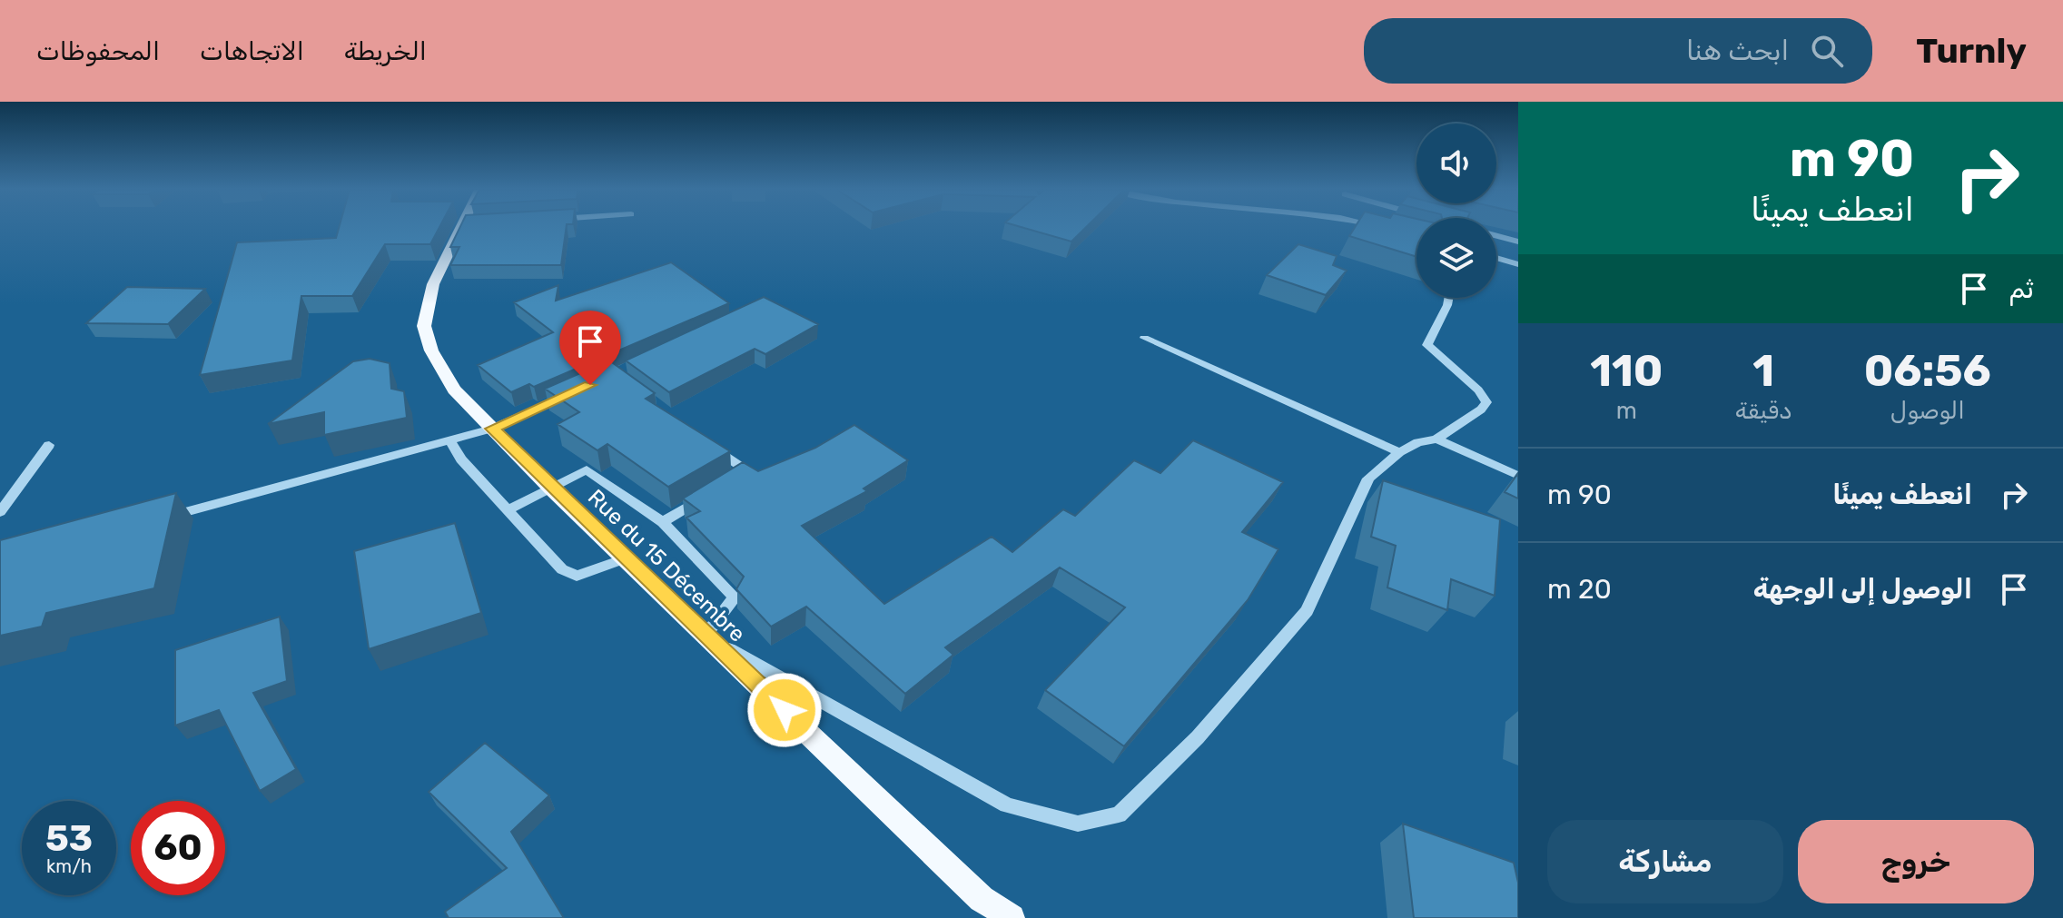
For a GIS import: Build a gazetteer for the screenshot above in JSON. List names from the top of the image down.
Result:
{
  "streets": {
    "main road": ["Rue du 15 Décembre"]
  },
  "page": {
    "header": "Turnly",
    "search": "ابحث هنا",
    "nav": ["الخريطة", "الاتجاهات", "المحفوظات"],
    "turn": ["90 m", "انعطف يمينًا"],
    "then": "ثم",
    "eta": [
      "06:56",
      "الوصول",
      "1",
      "دقيقة",
      "110",
      "m"
    ],
    "list": [
      {
        "name": "انعطف يمينًا",
        "value": "90 m"
      },
      {
        "name": "الوصول إلى الوجهة",
        "value": "20 m"
      }
    ],
    "speed": "53 km/h",
    "limit": "60",
    "buttons": ["خروج", "مشاركة"]
  }
}
